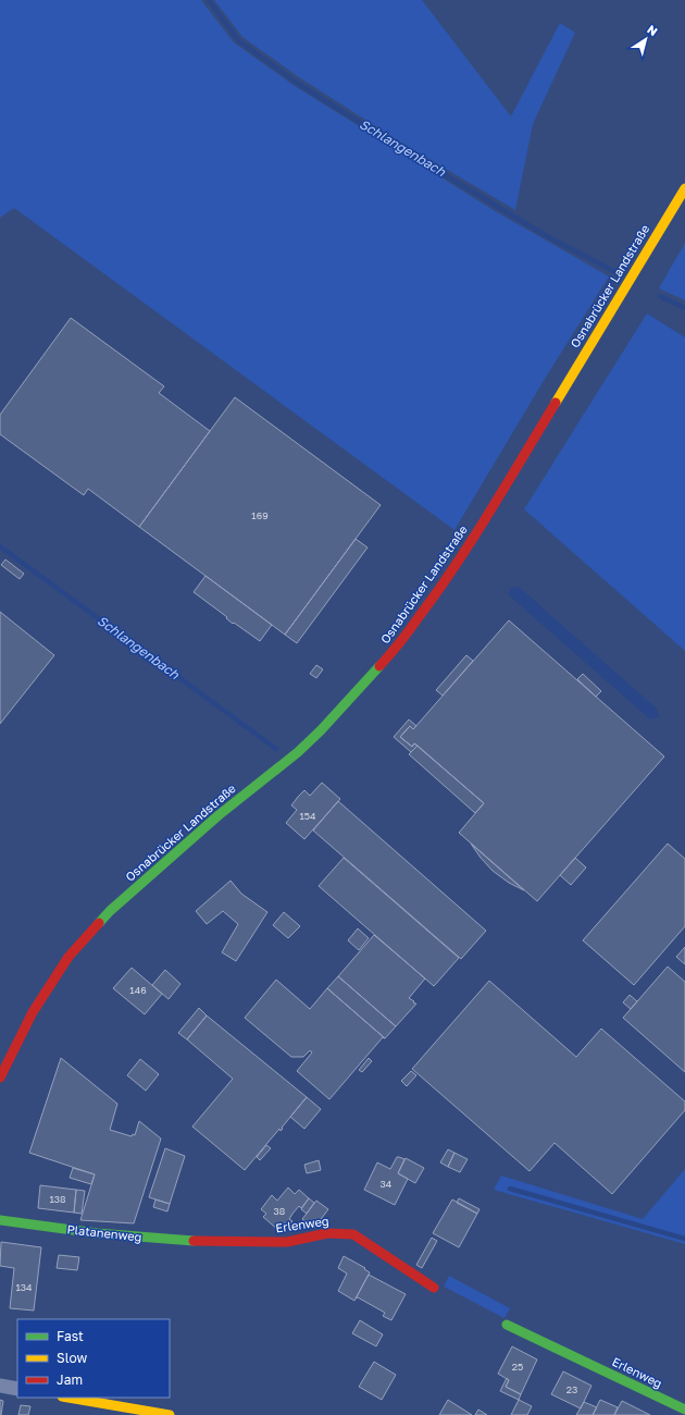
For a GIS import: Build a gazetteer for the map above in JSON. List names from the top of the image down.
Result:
{
  "streets": {
    "street": ["Osnabrücker Landstraße", "Erlenweg", "Platanenweg"]
  },
  "crossings": [
    ["Erlenweg", "Platanenweg"]
  ],
  "water": ["Schlangenbach"],
  "house_numbers": [
    "169",
    "154",
    "146",
    "34",
    "138",
    "38",
    "134",
    "25",
    "23"
  ],
  "legend": ["Fast", "Slow", "Jam"],
  "north": "top right"
}
